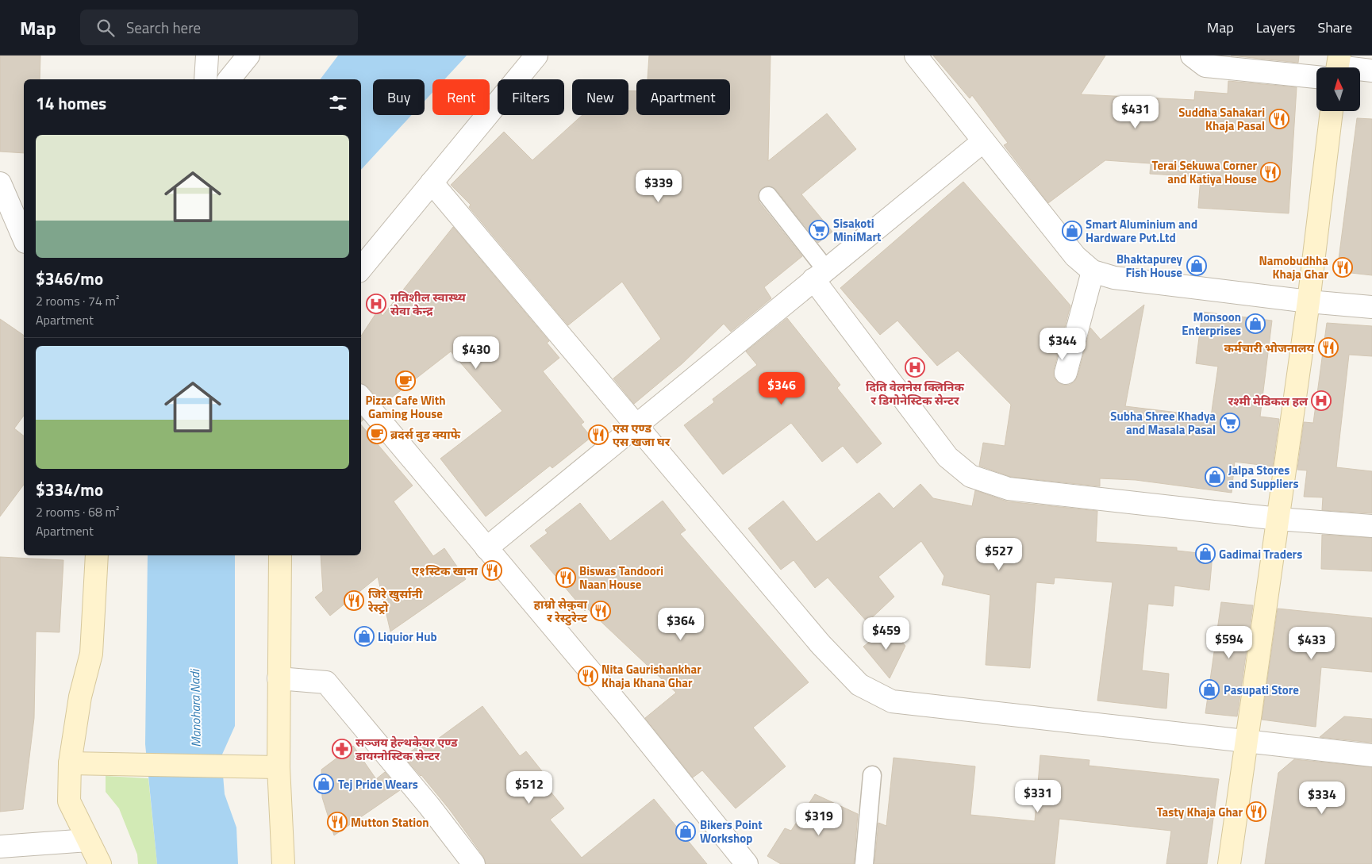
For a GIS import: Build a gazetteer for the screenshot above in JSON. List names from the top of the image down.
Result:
{
  "water": ["Manohara Nadi"],
  "places": {
    "restaurant": [
      "Suddha Sahakari Khaja Pasal",
      "Terai Sekuwa Corner and Katiya House",
      "Namobudhha Khaja Ghar",
      "कर्मचारी भोजनालय",
      "एस एण्ड एस खजा घर",
      "ए१स्टिक खाना",
      "Biswas Tandoori Naan House",
      "जिरे खुर्सानी रेस्ट्रो",
      "हाम्रो सेकुवा र रेस्टुरेन्ट",
      "Nita Gaurishankhar Khaja Khana Ghar",
      "Tasty Khaja Ghar",
      "Mutton Station"
    ],
    "supermarket": ["Sisakoti MiniMart", "Subha Shree Khadya and Masala Pasal"],
    "shop": [
      "Smart Aluminium and Hardware Pvt.Ltd",
      "Bhaktapurey Fish House",
      "Monsoon Enterprises",
      "Jalpa Stores and Suppliers",
      "Gadimai Traders",
      "Liquior Hub",
      "Pasupati Store",
      "Tej Pride Wears",
      "Bikers Point Workshop"
    ],
    "hospital": ["गतिशील स्वास्थ्य सेवा केन्द्र", "दिति वेलनेस क्लिनिक र डिगोनेस्टिक सेन्टर", "रश्मी मेडिकल हल"],
    "cafe": ["Pizza Cafe With Gaming House", "ब्रदर्स वुड क्याफे"],
    "pharmacy": ["सञ्जय हेल्थकेयर एण्ड डायग्नोस्टिक सेन्टर"]
  },
  "north": "top",
  "page": {
    "header": "Map",
    "search": "Search here",
    "nav": ["Map", "Layers", "Share"],
    "chip": [
      "Buy",
      "Rent",
      "Filters",
      "New",
      "Apartment"
    ],
    "heading": "14 homes",
    "price": [
      "$431",
      "$339",
      "$344",
      "$430",
      "$346",
      "$527",
      "$364",
      "$459",
      "$594",
      "$433",
      "$512",
      "$331",
      "$334",
      "$319"
    ],
    "list": [
      {
        "name": "$346/mo",
        "note": "2 rooms · 74 m² · Apartment"
      },
      {
        "name": "$334/mo",
        "note": "2 rooms · 68 m² · Apartment"
      }
    ]
  }
}
